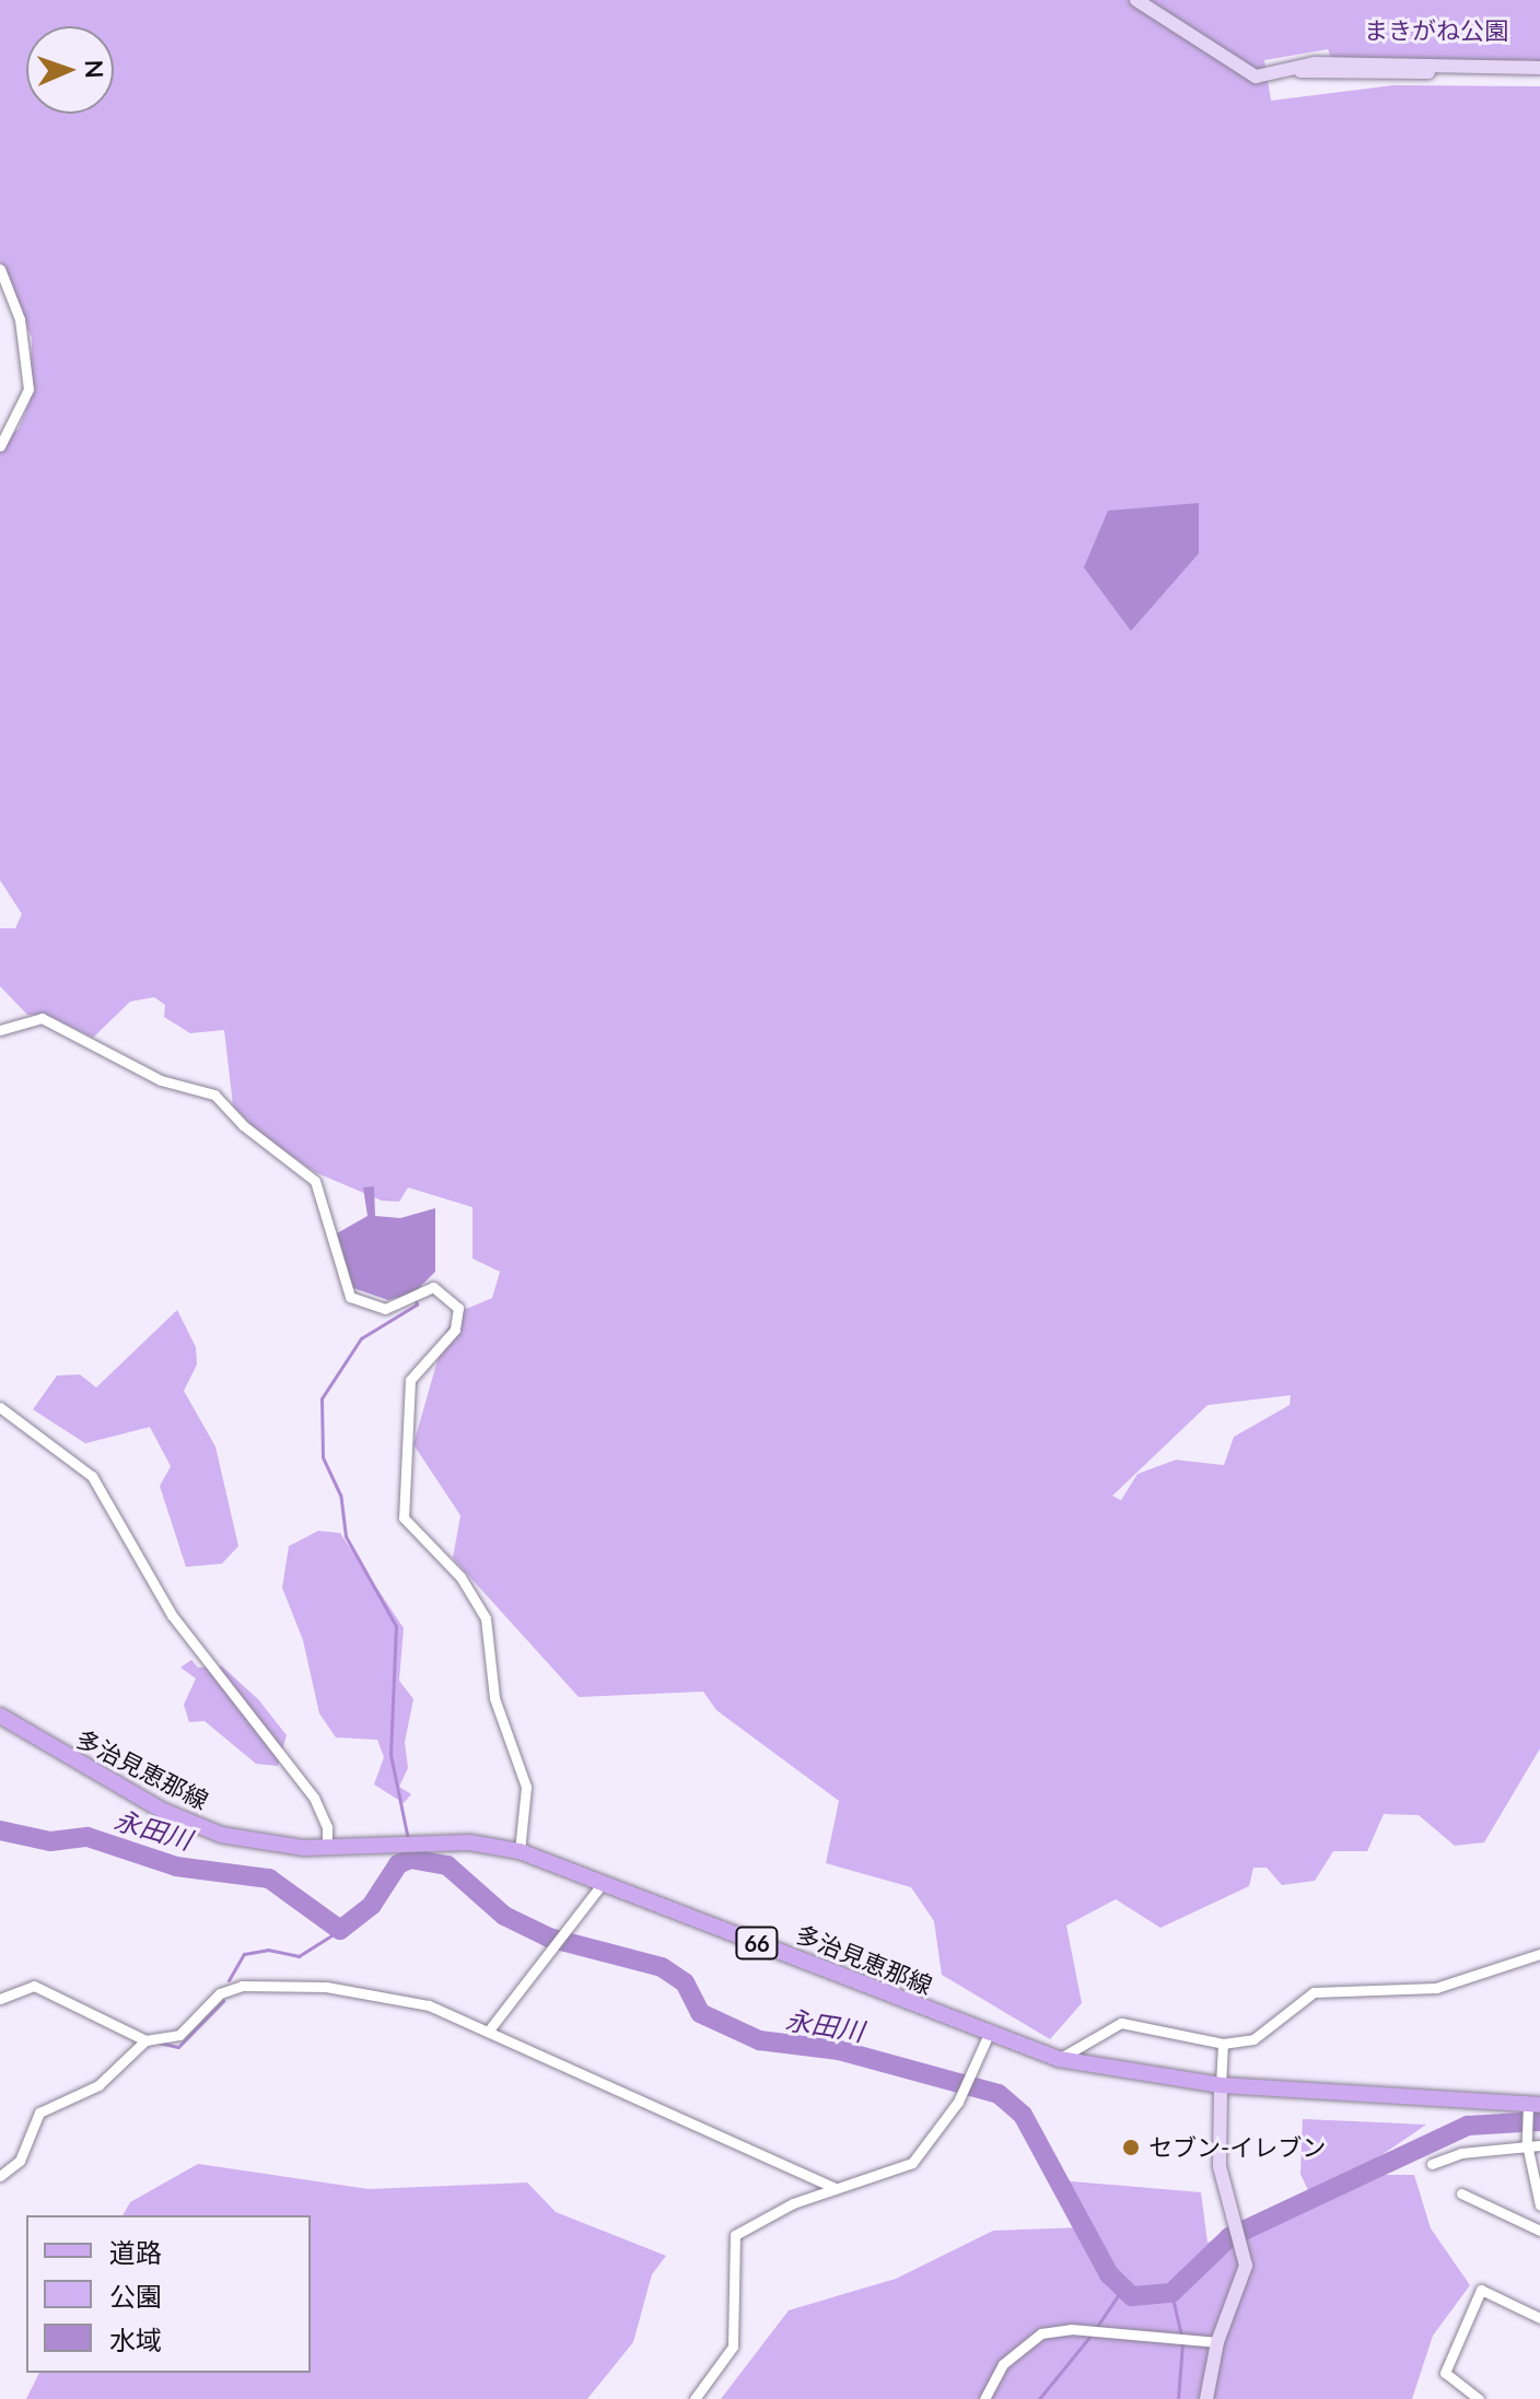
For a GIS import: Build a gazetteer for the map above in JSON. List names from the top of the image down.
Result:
{
  "streets": {
    "main road": ["多治見恵那線", "66"]
  },
  "water": ["永田川"],
  "parks": ["まきがね公園"],
  "places": ["セブン-イレブン"],
  "legend": ["道路", "公園", "水域"],
  "north": "right"
}
